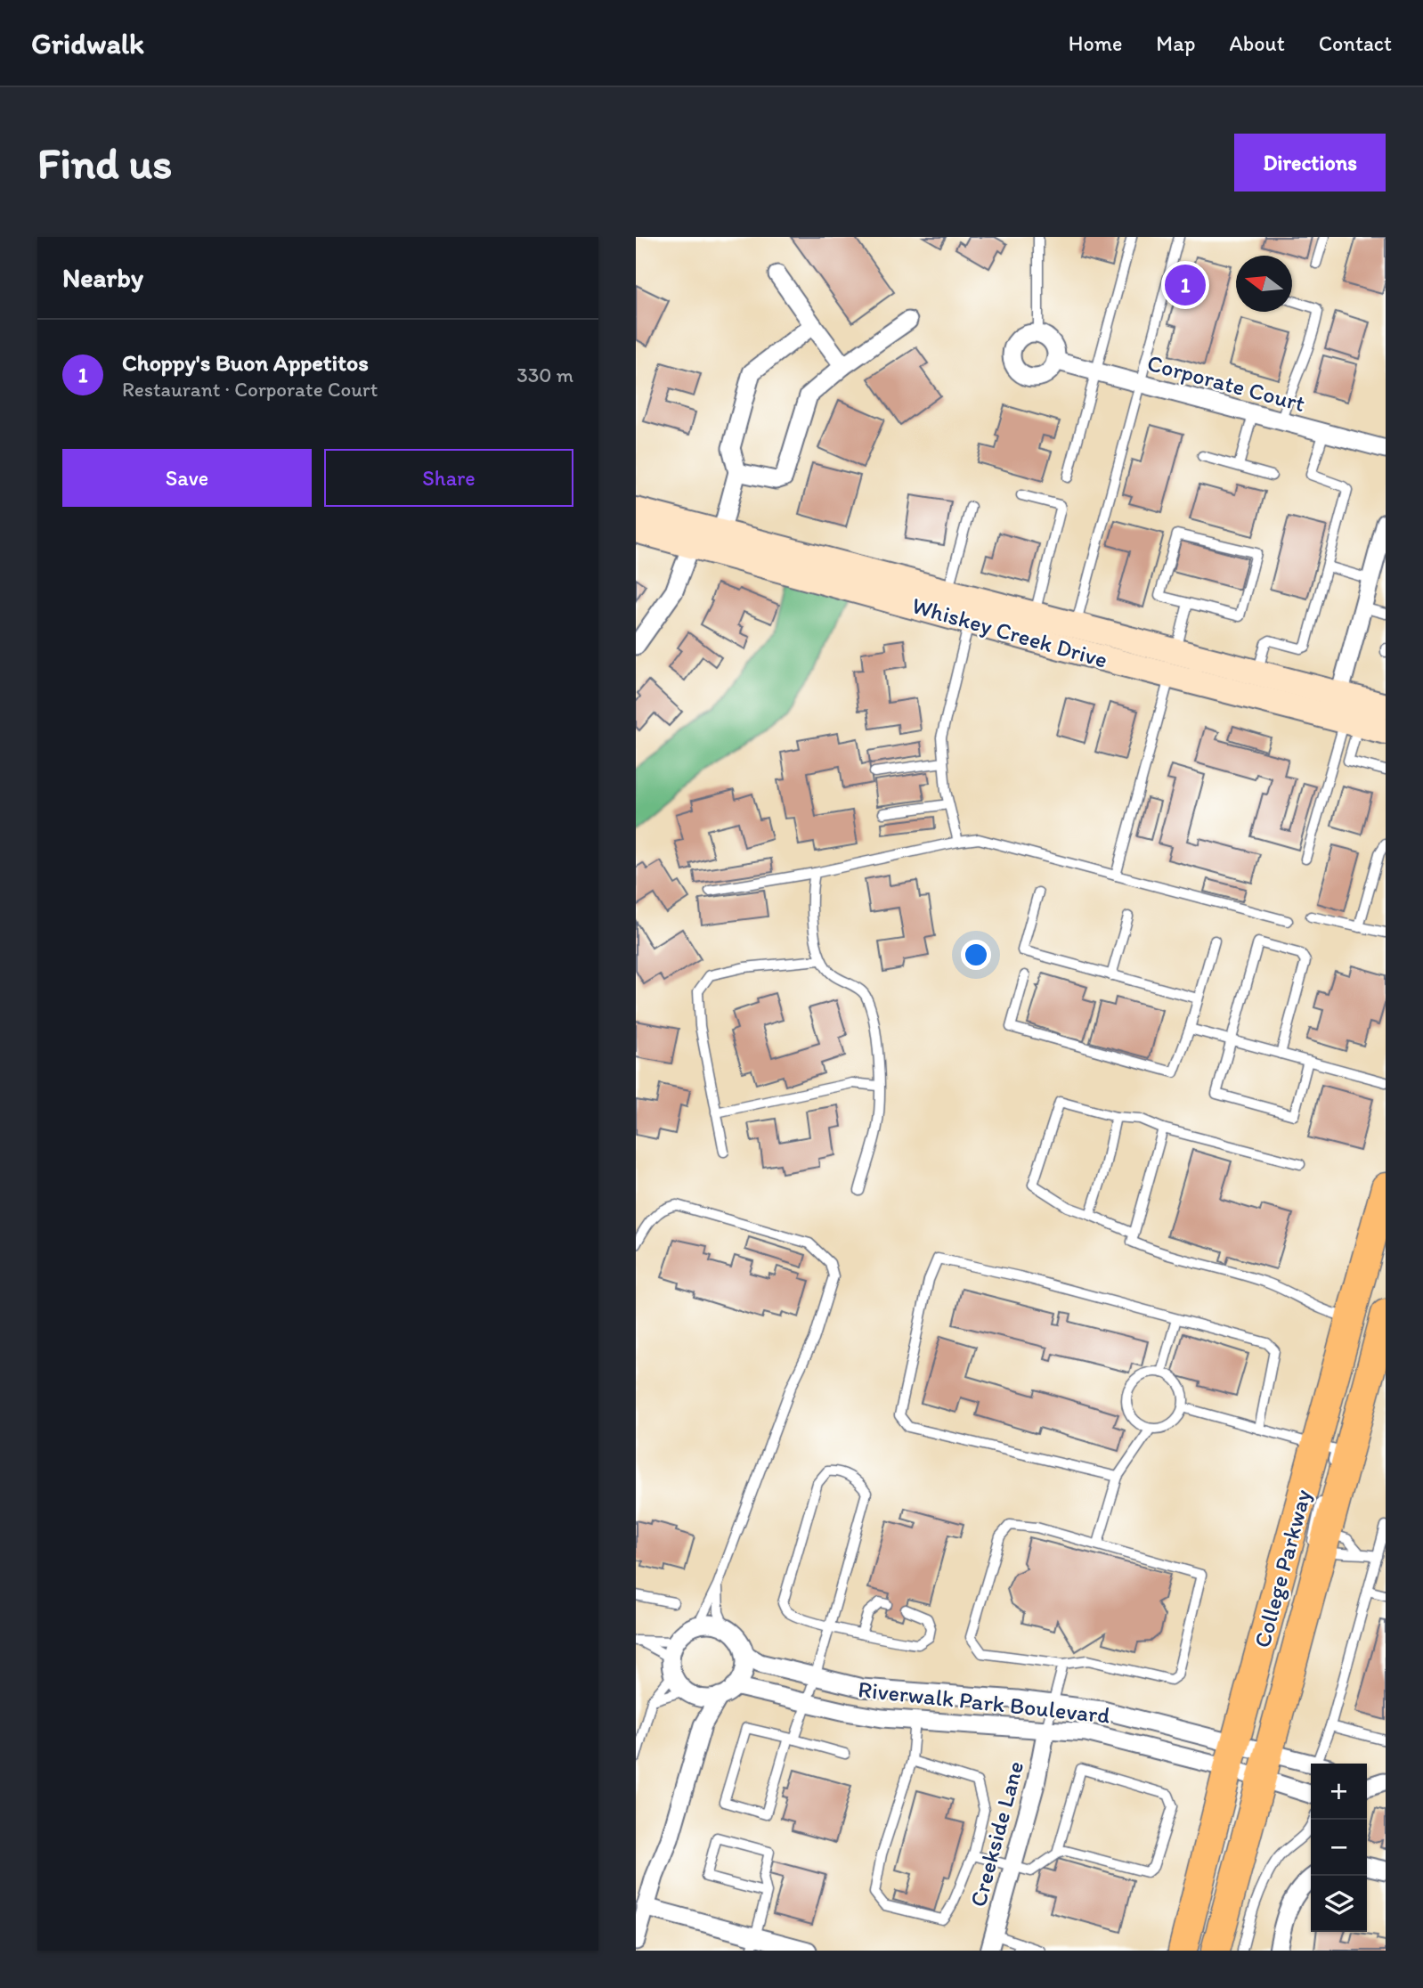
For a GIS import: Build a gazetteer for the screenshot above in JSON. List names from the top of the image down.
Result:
{
  "streets": {
    "main road": ["College Parkway"],
    "street": [
      "Corporate Court",
      "Whiskey Creek Drive",
      "Riverwalk Park Boulevard",
      "Creekside Lane"
    ]
  },
  "crossings": [
    ["College Parkway", "Riverwalk Park Boulevard"],
    ["Riverwalk Park Boulevard", "Creekside Lane"]
  ],
  "north": "left",
  "page": {
    "header": "Gridwalk",
    "nav": [
      "Home",
      "Map",
      "About",
      "Contact"
    ],
    "buttons": [
      "Directions",
      ["Save", "Share"]
    ],
    "title": "Find us",
    "heading": "Nearby",
    "pins": "1",
    "list": [
      {
        "mark": "1",
        "name": "Choppy's Buon Appetitos",
        "note": "Restaurant · Corporate Court",
        "value": "330 m"
      }
    ],
    "map_buttons": ["+", "−"]
  }
}
